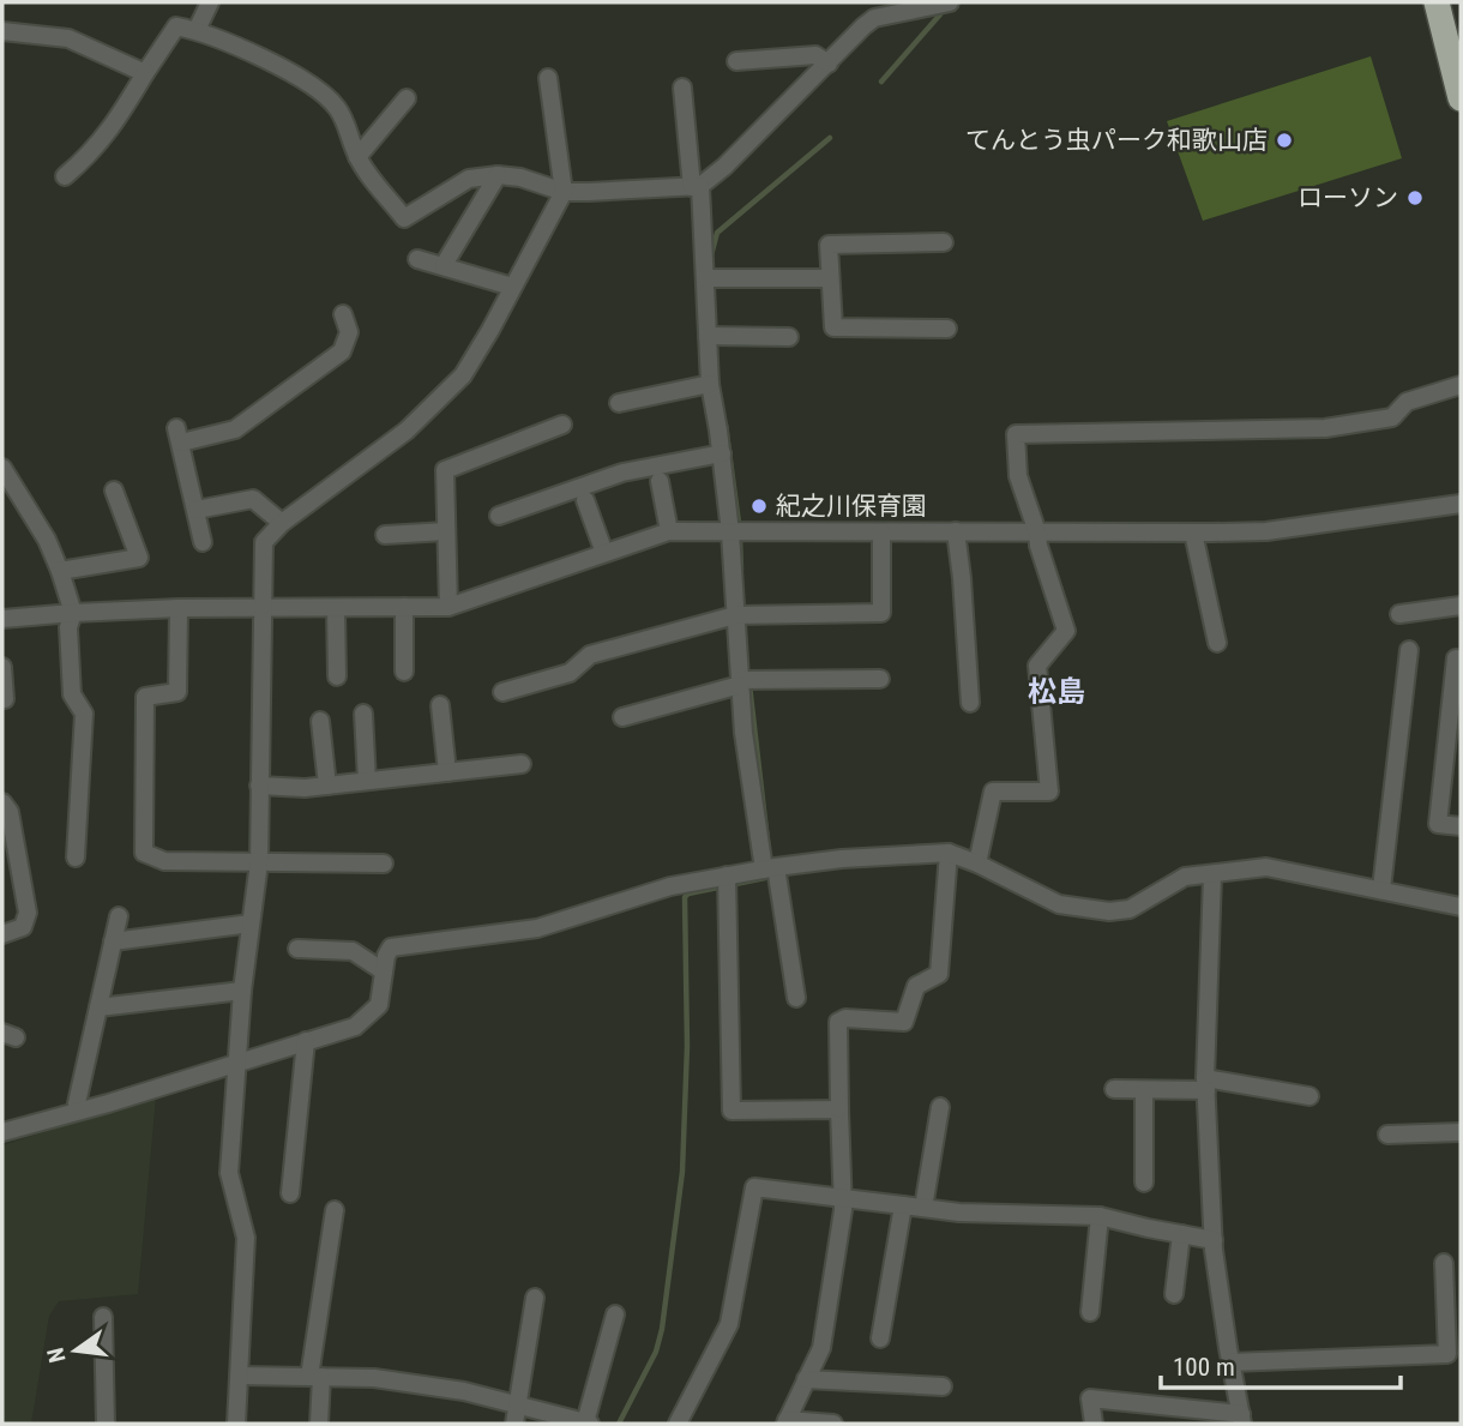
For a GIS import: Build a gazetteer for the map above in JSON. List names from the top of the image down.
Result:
{
  "districts": ["松島"],
  "places": ["てんとう虫パーク和歌山店", "ローソン", "紀之川保育園"],
  "scale_bar": "100 m",
  "north": "left"
}
